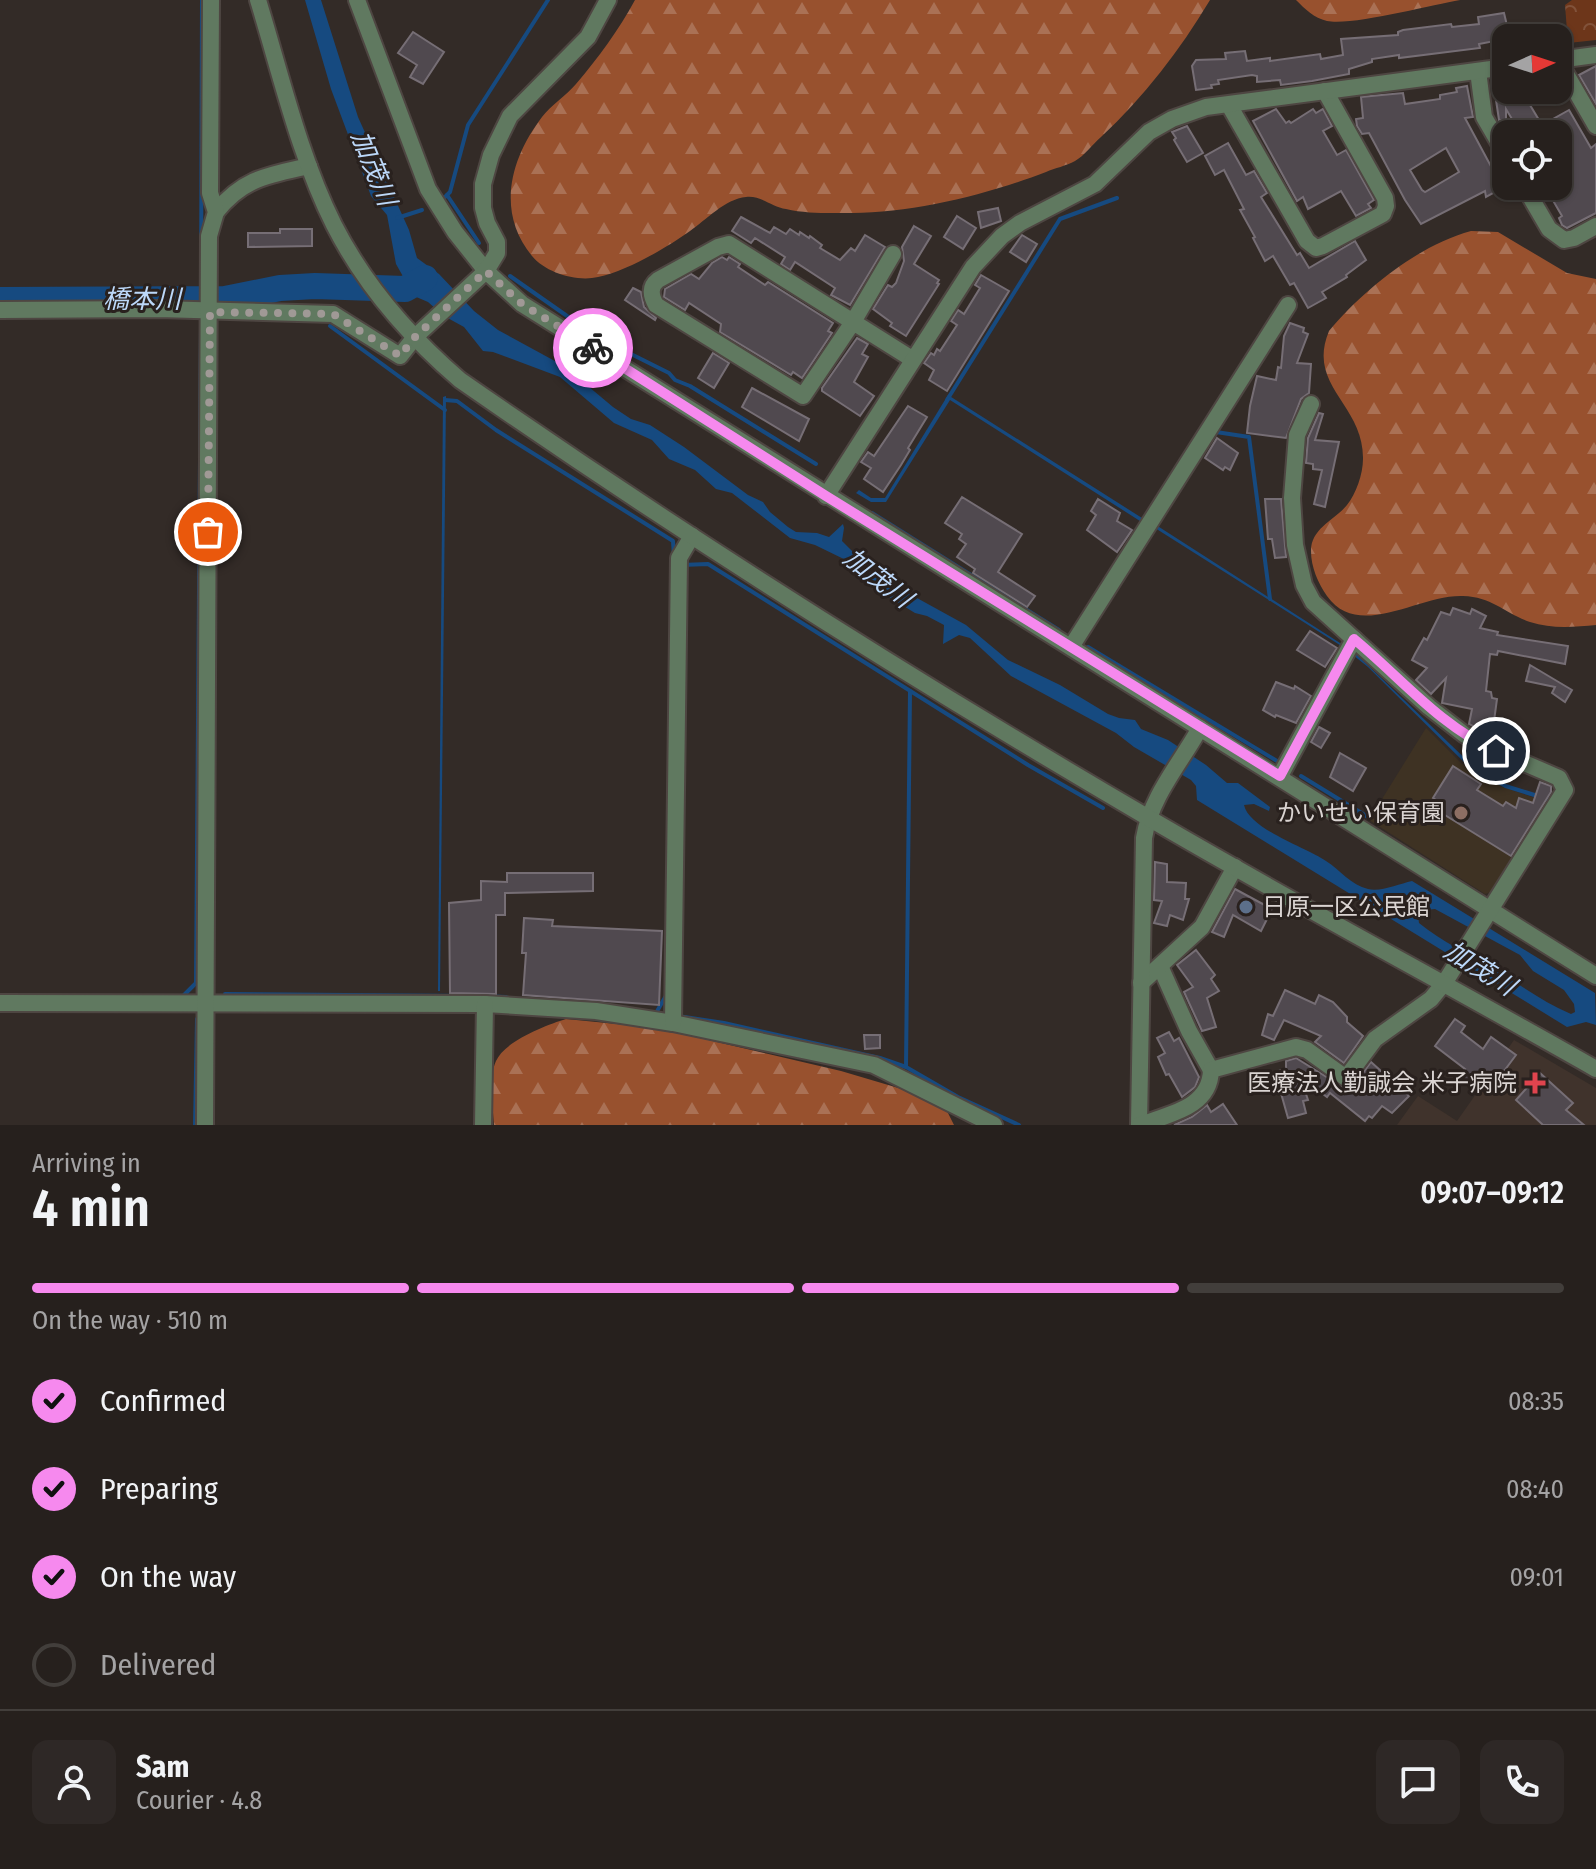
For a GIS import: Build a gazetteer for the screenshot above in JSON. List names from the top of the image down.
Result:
{
  "water": ["加茂川", "橋本川"],
  "places": {
    "other": ["かいせい保育園", "日原一区公民館"],
    "health": ["医療法人勤誠会 米子病院"]
  },
  "north": "right",
  "page": {
    "heading": ["4 min", "Arriving in", "09:07–09:12"],
    "panel": ["Sam", "Courier · 4.8"],
    "bar": "On the way · 510 m",
    "list": [
      ["Confirmed", "08:35"],
      ["Preparing", "08:40"],
      ["On the way", "09:01"],
      "Delivered"
    ]
  }
}
